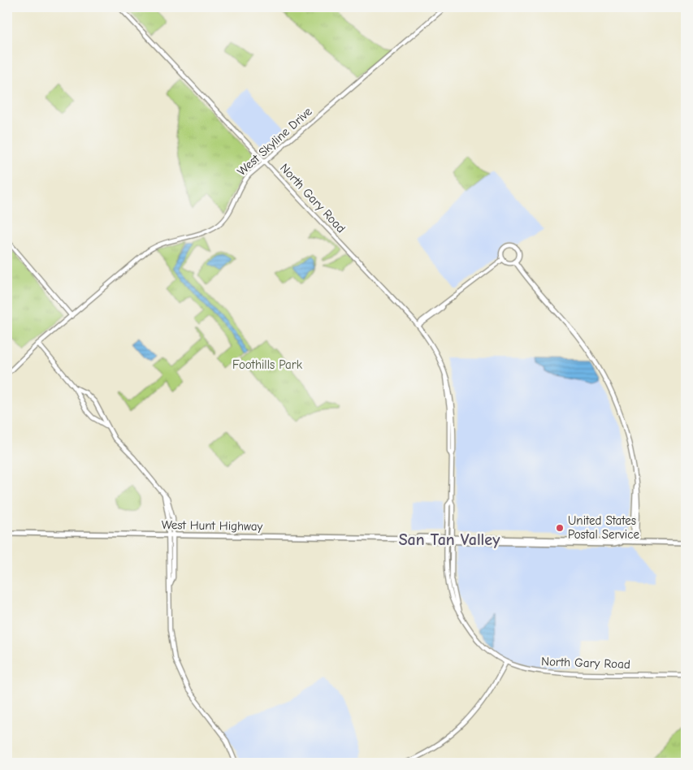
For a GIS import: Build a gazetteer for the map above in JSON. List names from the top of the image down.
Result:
{
  "streets": {
    "main road": ["West Hunt Highway"],
    "street": ["West Skyline Drive", "North Gary Road"]
  },
  "crossings": [
    ["West Skyline Drive", "North Gary Road"],
    ["North Gary Road", "West Hunt Highway"]
  ],
  "districts": ["San Tan Valley"],
  "parks": ["Foothills Park"],
  "places": ["United States Postal Service"]
}
